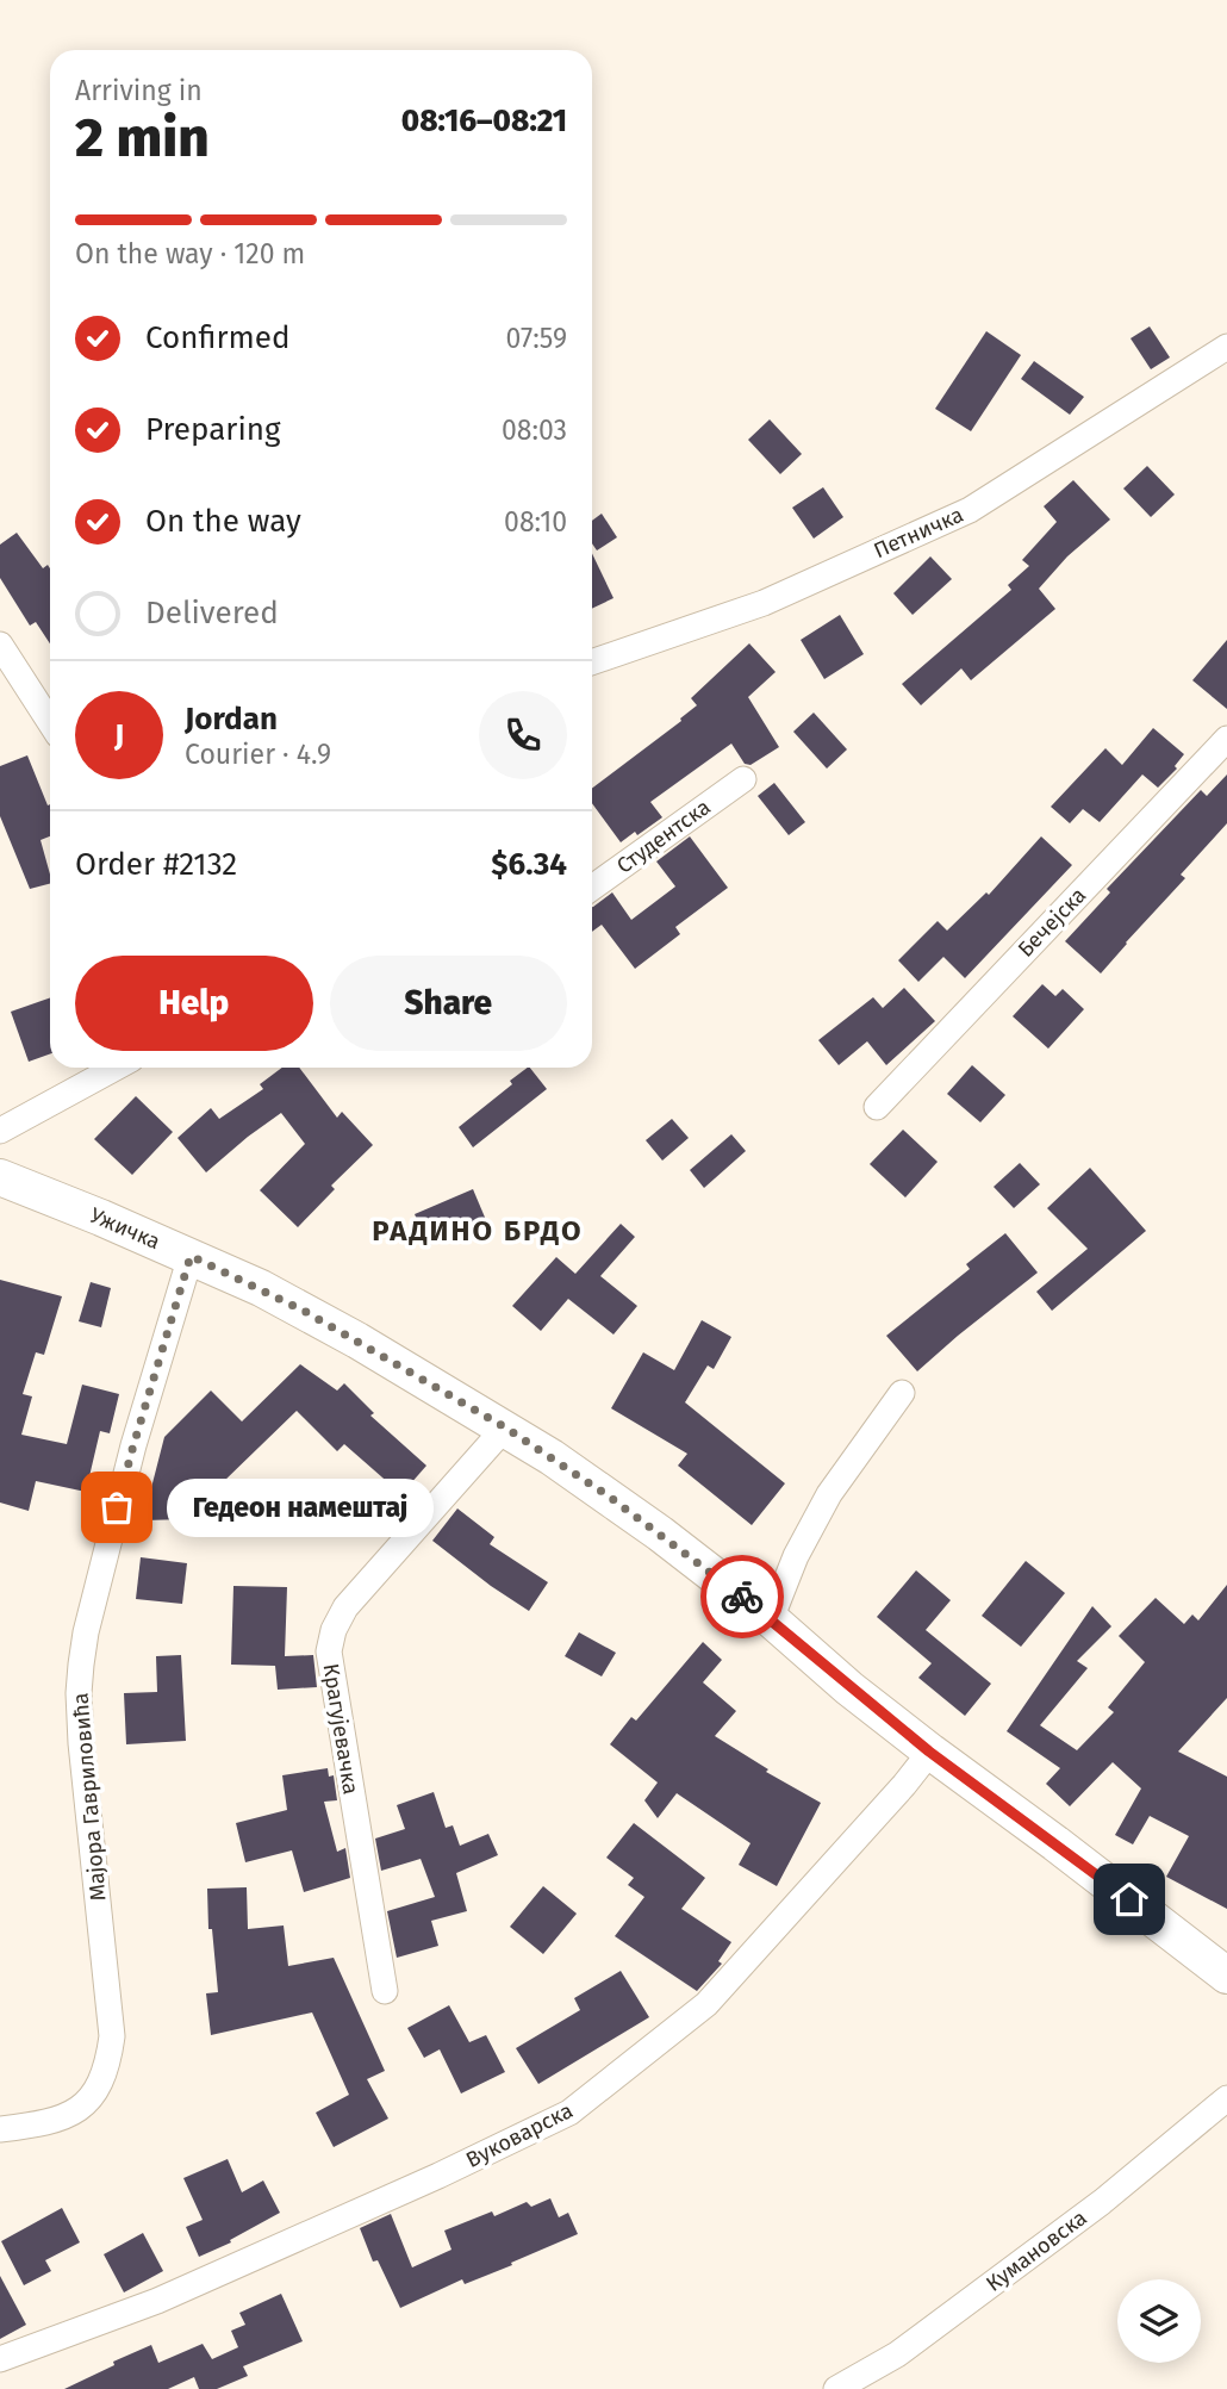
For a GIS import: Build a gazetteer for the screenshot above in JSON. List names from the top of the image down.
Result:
{
  "streets": {
    "main road": ["Ужичка"],
    "street": [
      "Петничка",
      "Студентска",
      "Бечејска",
      "Крагујевачка",
      "Мајора Гавриловића",
      "Вуковарска",
      "Кумановска"
    ]
  },
  "crossings": [
    ["Ужичка", "Крагујевачка"],
    ["Ужичка", "Мајора Гавриловића"],
    ["Ужичка", "Вуковарска"]
  ],
  "districts": ["РАДИНО БРДО"],
  "places": ["Гедеон намештај"],
  "page": {
    "heading": ["2 min", "Arriving in", "08:16–08:21"],
    "panel": [
      "Jordan",
      "Courier · 4.9",
      "Order #2132",
      "$6.34"
    ],
    "bar": "On the way · 120 m",
    "list": [
      ["Confirmed", "07:59"],
      ["Preparing", "08:03"],
      ["On the way", "08:10"],
      "Delivered"
    ],
    "round": "J",
    "buttons": ["Help", "Share"],
    "bubble": "Гедеон намештај"
  }
}
